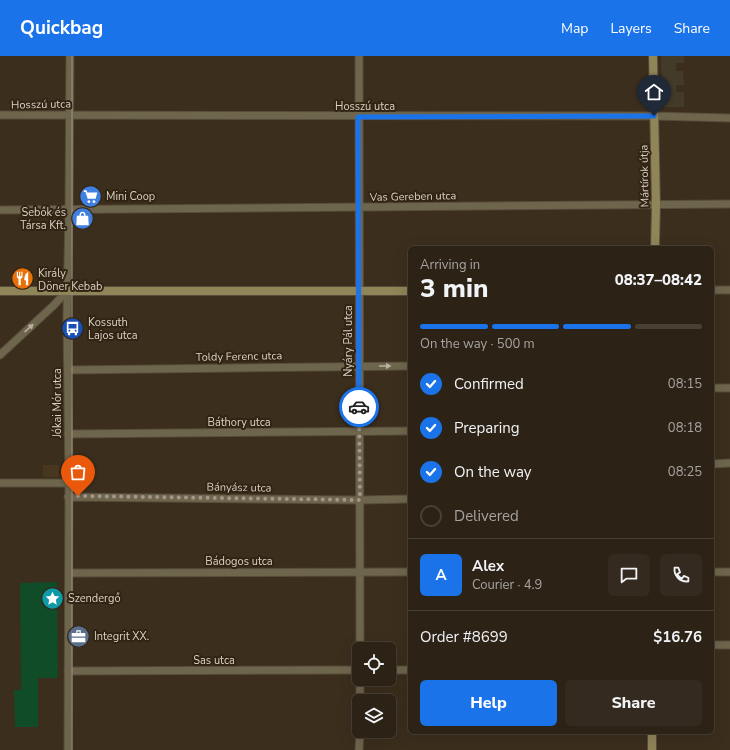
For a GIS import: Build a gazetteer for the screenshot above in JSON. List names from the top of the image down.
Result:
{
  "streets": {
    "street": [
      "Hosszú utca",
      "Mártírok útja",
      "Vas Gereben utca",
      "Nyáry Pál utca",
      "Toldy Ferenc utca",
      "Jókai Mór utca",
      "Báthory utca",
      "Bányász utca",
      "Bádogos utca",
      "Sas utca"
    ]
  },
  "crossings": [
    ["Hosszú utca", "Mártírok útja"],
    ["Hosszú utca", "Nyáry Pál utca"],
    ["Hosszú utca", "Jókai Mór utca"],
    ["Mártírok útja", "Vas Gereben utca"],
    ["Vas Gereben utca", "Nyáry Pál utca"],
    ["Vas Gereben utca", "Jókai Mór utca"],
    ["Nyáry Pál utca", "Toldy Ferenc utca"],
    ["Nyáry Pál utca", "Báthory utca"],
    ["Nyáry Pál utca", "Bányász utca"],
    ["Nyáry Pál utca", "Bádogos utca"],
    ["Toldy Ferenc utca", "Jókai Mór utca"],
    ["Jókai Mór utca", "Báthory utca"],
    ["Jókai Mór utca", "Bányász utca"],
    ["Jókai Mór utca", "Bádogos utca"],
    ["Jókai Mór utca", "Sas utca"]
  ],
  "places": {
    "supermarket": ["Mini Coop"],
    "shop": ["Sebők és Társa Kft."],
    "restaurant": ["Király Döner Kebab"],
    "bus stop": ["Kossuth Lajos utca"],
    "place": ["Szendergő"],
    "office": ["Integrit XX."]
  },
  "page": {
    "header": "Quickbag",
    "nav": ["Map", "Layers", "Share"],
    "heading": ["3 min", "Arriving in", "08:37–08:42"],
    "panel": [
      "Alex",
      "Courier · 4.9",
      "Order #8699",
      "$16.76"
    ],
    "bar": "On the way · 500 m",
    "list": [
      ["Confirmed", "08:15"],
      ["Preparing", "08:18"],
      ["On the way", "08:25"],
      "Delivered"
    ],
    "round": "A",
    "buttons": ["Help", "Share"]
  }
}
